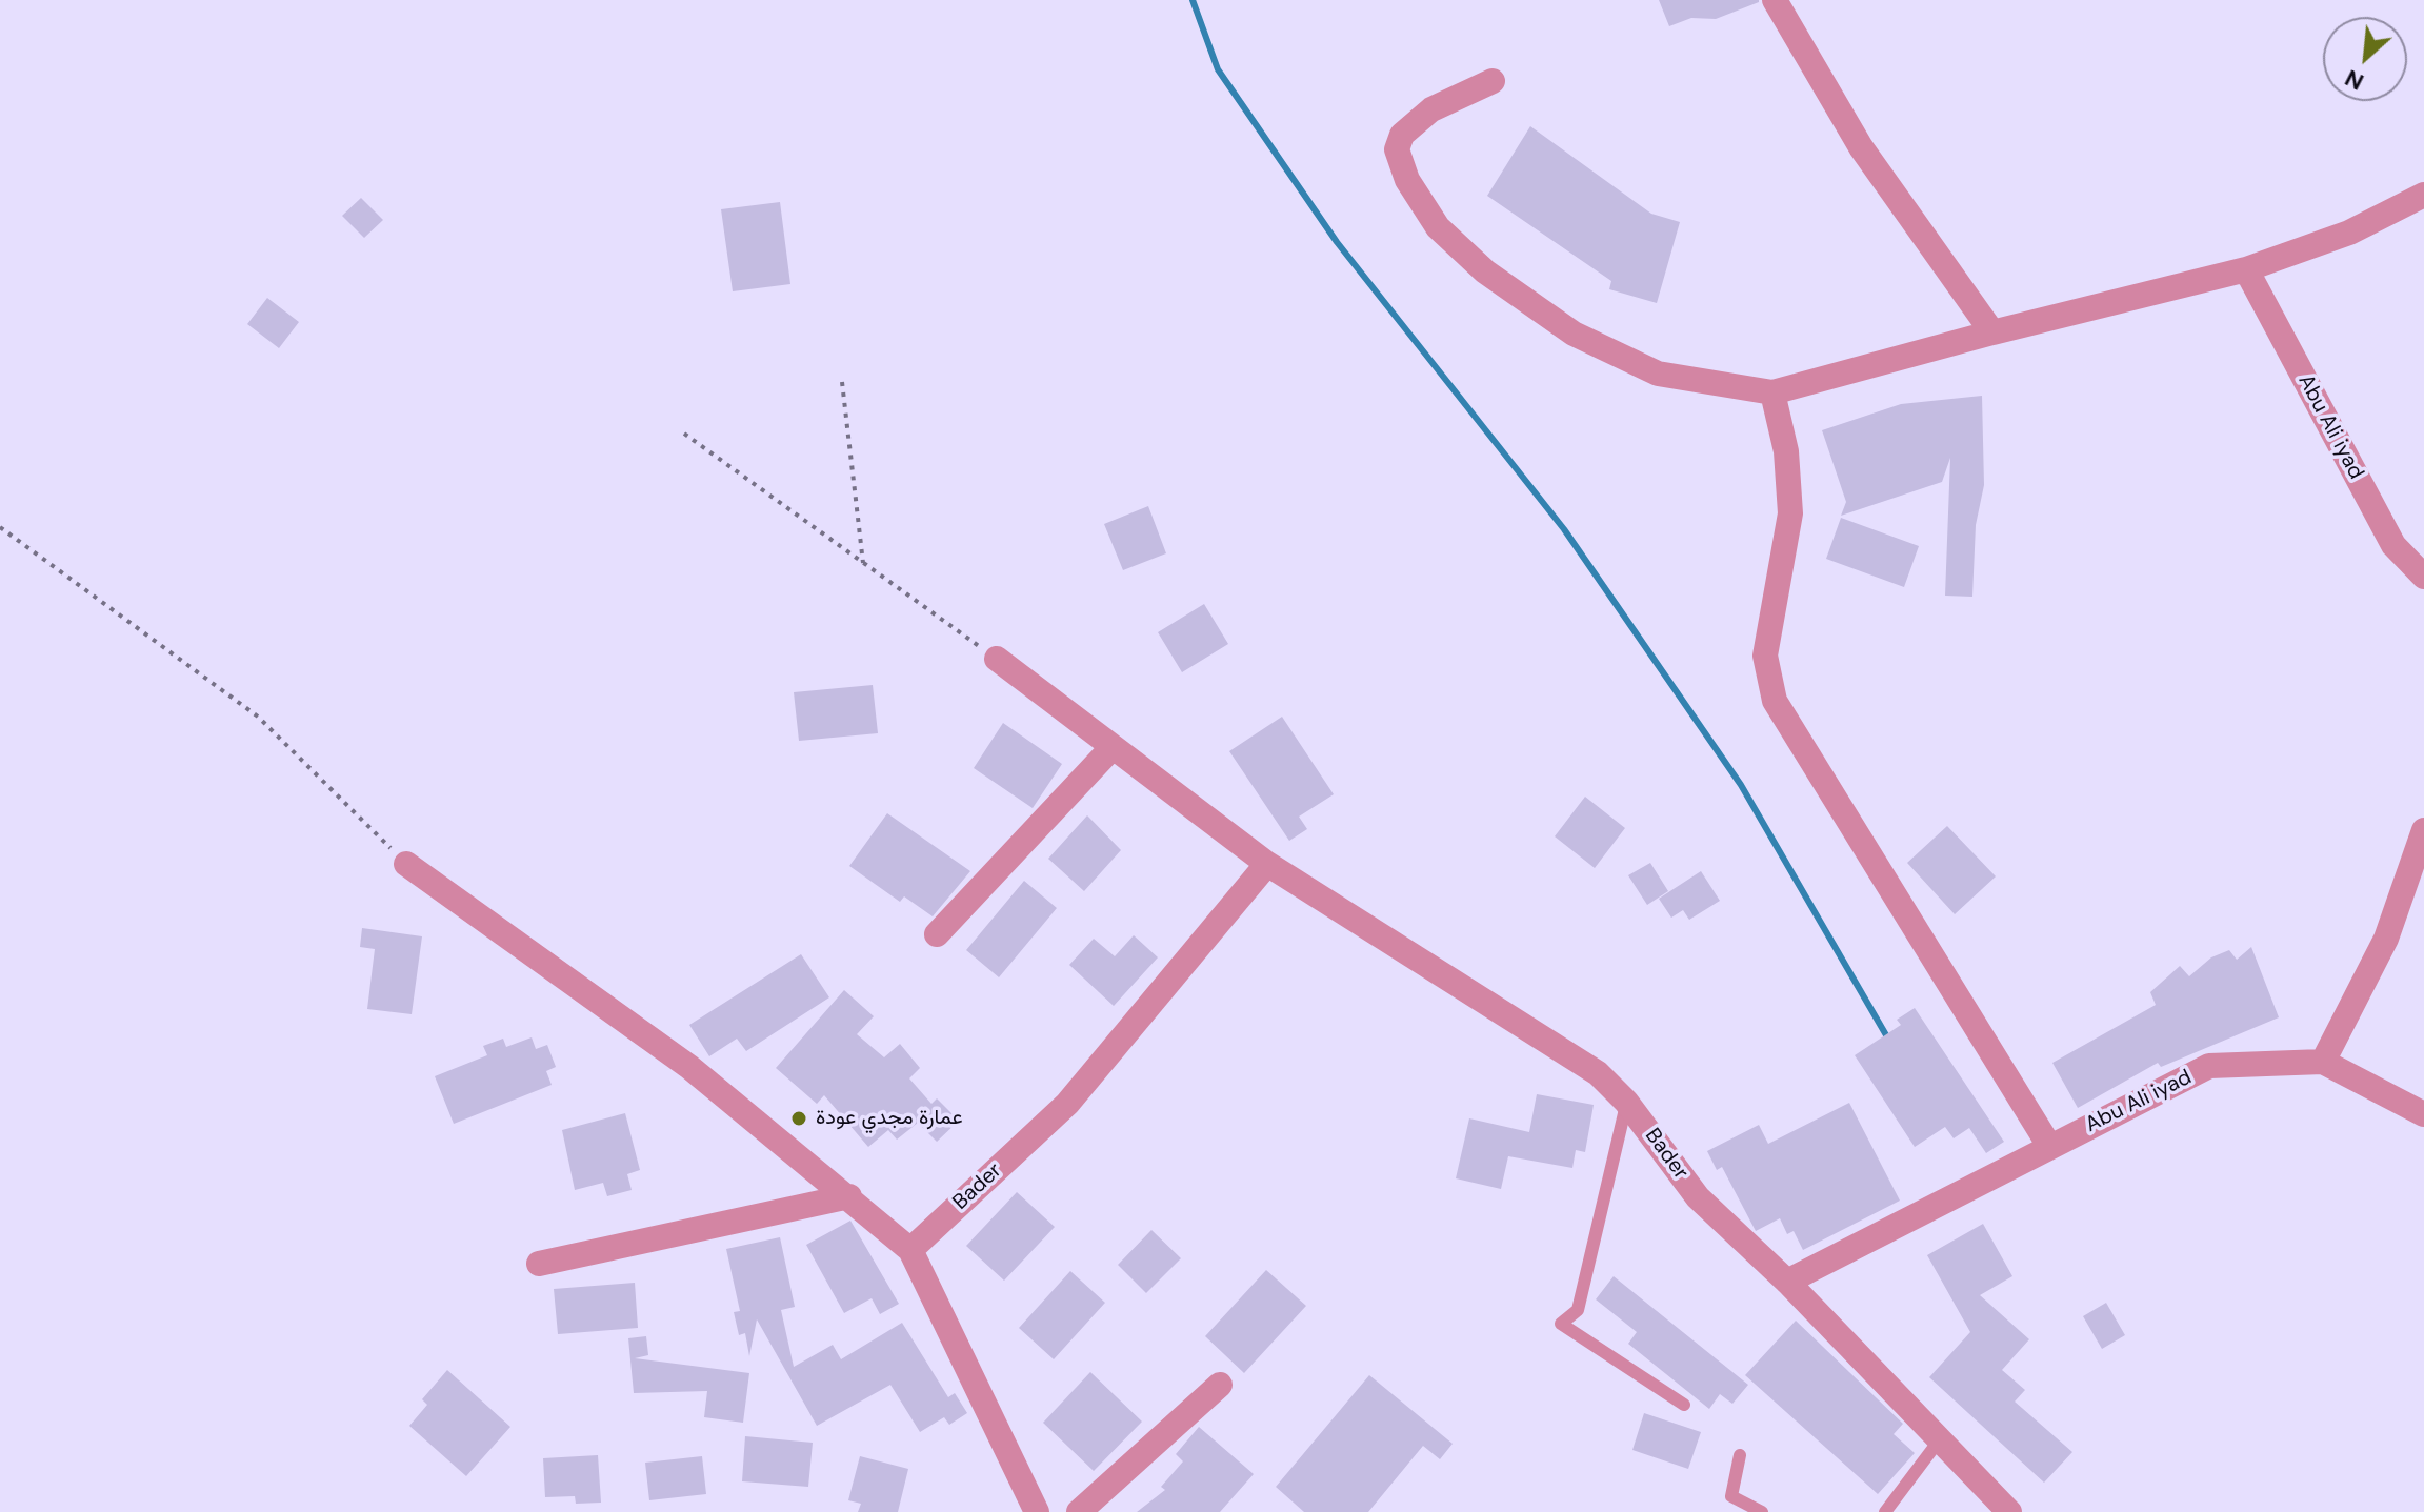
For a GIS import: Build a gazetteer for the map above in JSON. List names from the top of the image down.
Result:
{
  "streets": {
    "street": ["Abu Ali iyad", "Bader"]
  },
  "crossings": [
    ["Abu Ali iyad", "Bader"]
  ],
  "places": ["عمارة مجدي عودة"],
  "north": "bottom left"
}
